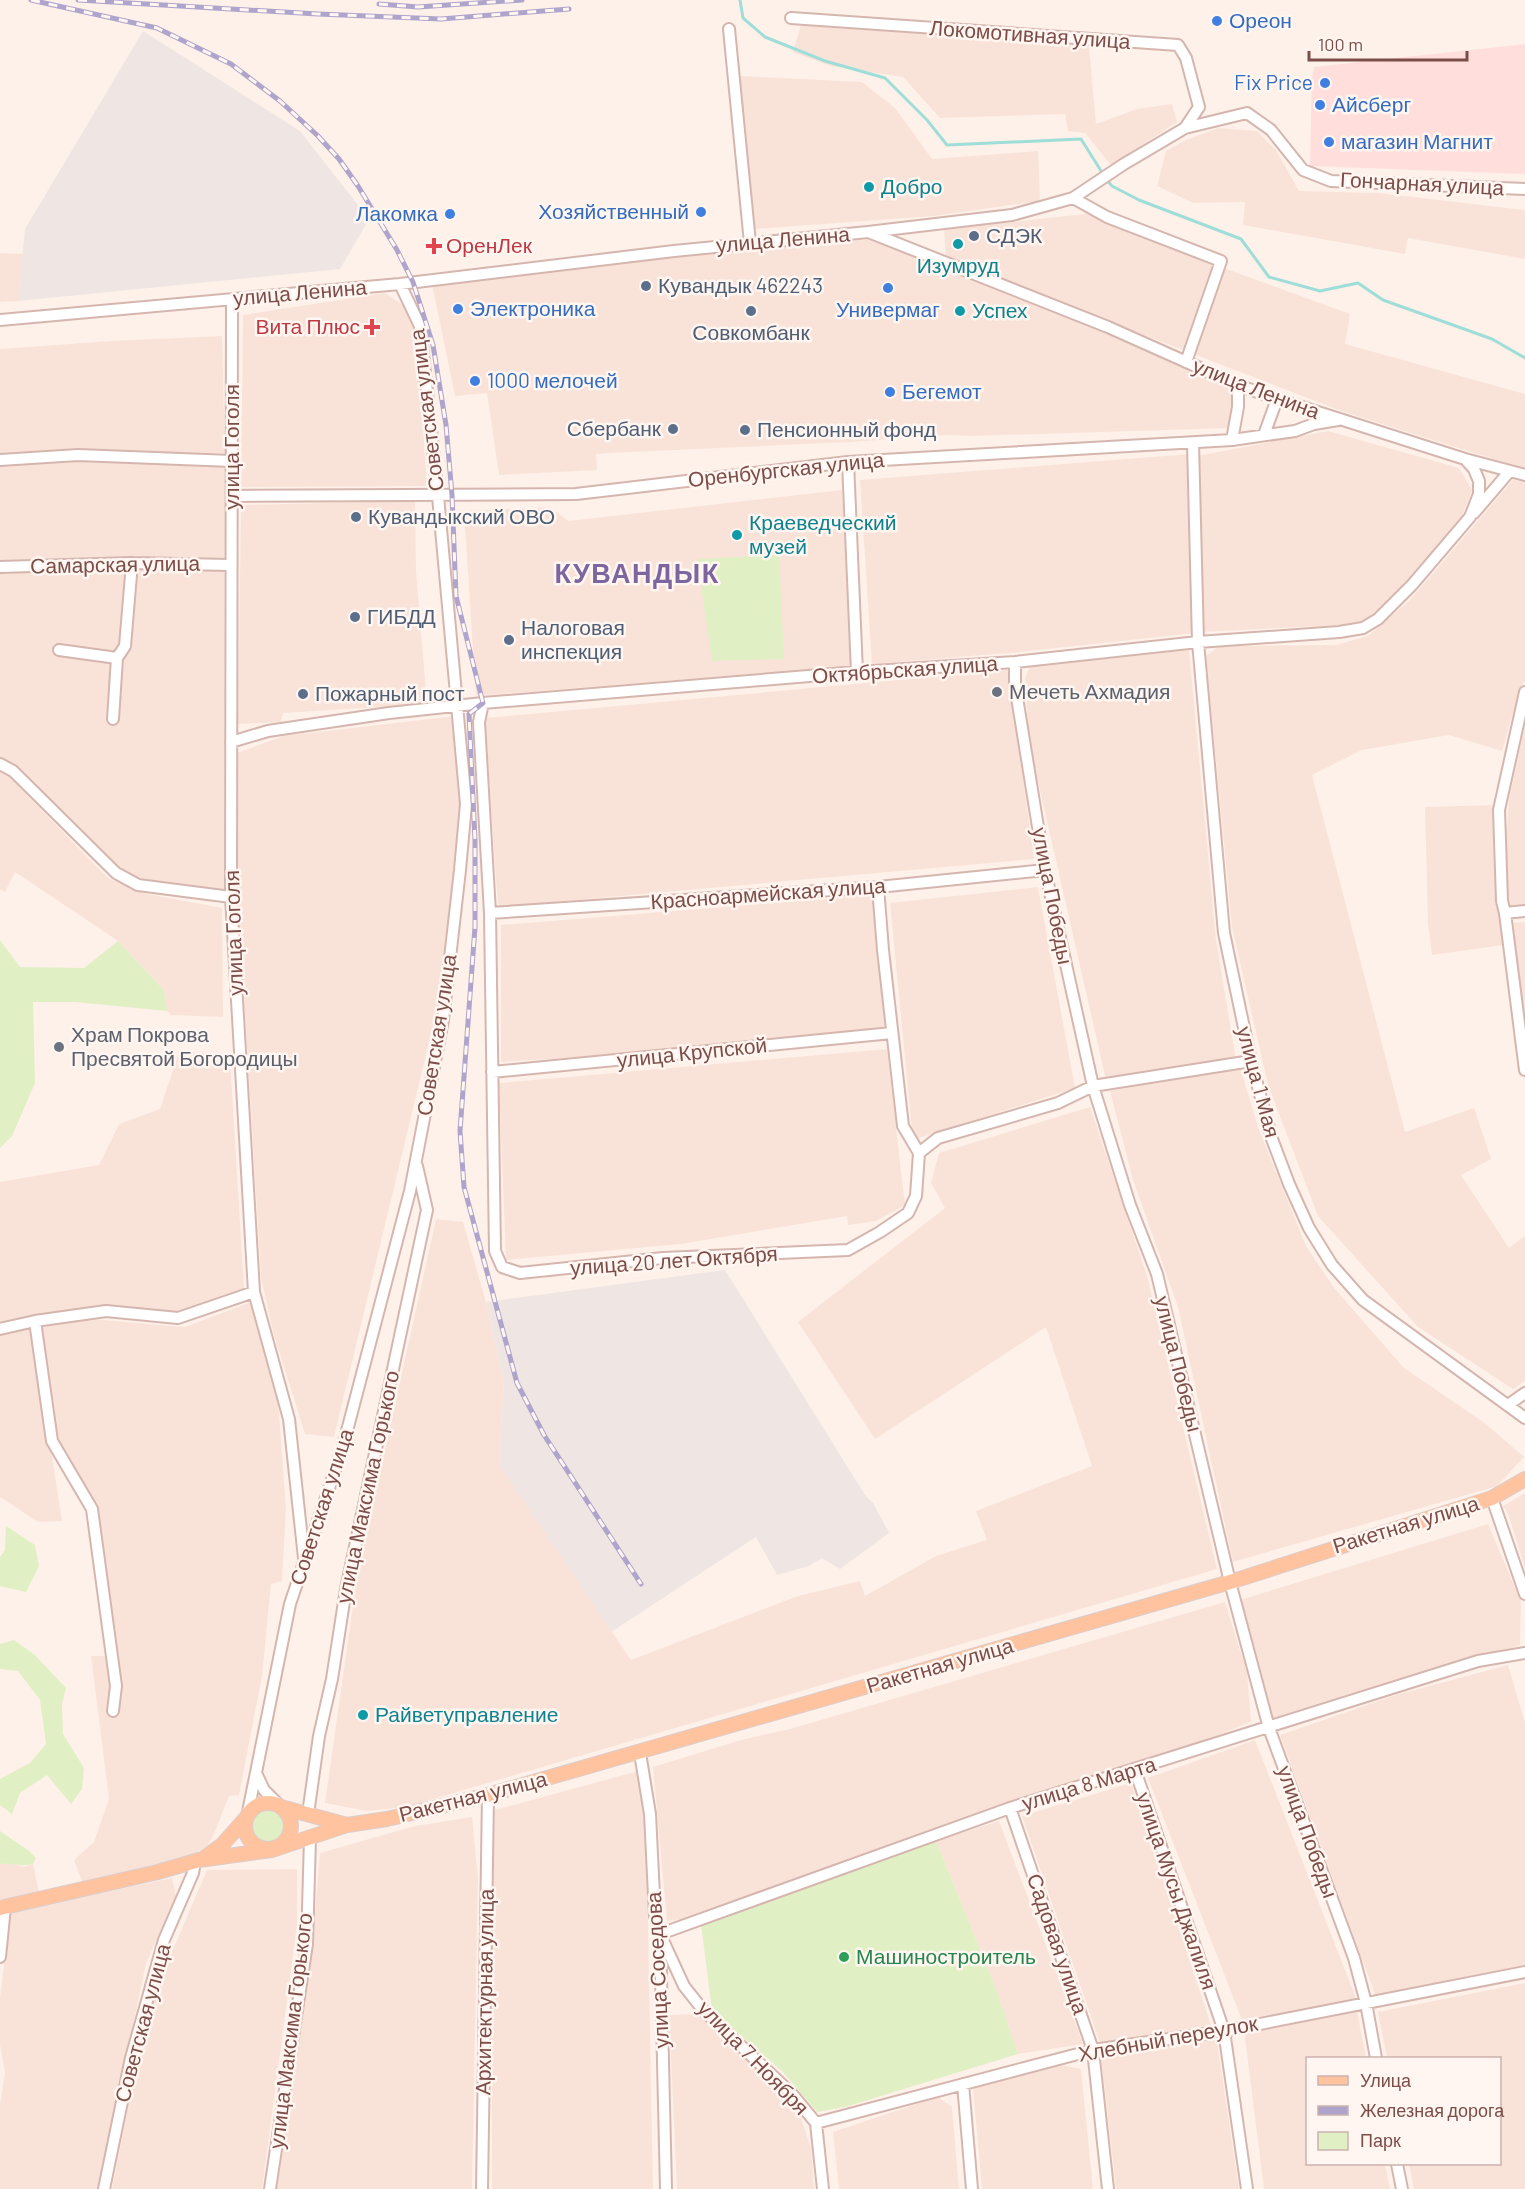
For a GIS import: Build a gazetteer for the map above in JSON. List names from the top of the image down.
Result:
{
  "streets": {
    "main road": ["Ракетная улица"],
    "street": [
      "Локомотивная улица",
      "Гончарная улица",
      "улица Ленина",
      "Советская улица",
      "улица Гоголя",
      "Оренбургская улица",
      "Самарская улица",
      "Октябрьская улица",
      "Красноармейская улица",
      "улица Победы",
      "улица Крупской",
      "улица 1 Мая",
      "улица 20 лет Октября",
      "улица Максима Горького",
      "улица 8 Марта",
      "улица Мусы Джалиля",
      "Садовая улица",
      "улица Соседова",
      "Архитектурная улица",
      "Хлебный переулок",
      "улица 7 Ноября"
    ]
  },
  "crossings": [
    ["Локомотивная улица", "Гончарная улица"],
    ["Гончарная улица", "улица Ленина"],
    ["улица Ленина", "Советская улица"],
    ["улица Ленина", "улица Гоголя"],
    ["улица Ленина", "Оренбургская улица"],
    ["улица Ленина", "Октябрьская улица"],
    ["Советская улица", "улица Гоголя"],
    ["Советская улица", "Оренбургская улица"],
    ["Советская улица", "Октябрьская улица"],
    ["Советская улица", "улица Максима Горького"],
    ["Советская улица", "Ракетная улица"],
    ["улица Гоголя", "Оренбургская улица"],
    ["улица Гоголя", "Самарская улица"],
    ["улица Гоголя", "Октябрьская улица"],
    ["Оренбургская улица", "улица 1 Мая"],
    ["Октябрьская улица", "улица Победы"],
    ["Октябрьская улица", "улица 1 Мая"],
    ["Красноармейская улица", "улица Победы"],
    ["улица Победы", "Ракетная улица"],
    ["улица Победы", "улица 8 Марта"],
    ["улица Победы", "Хлебный переулок"],
    ["улица Крупской", "улица 20 лет Октября"],
    ["улица Максима Горького", "Ракетная улица"],
    ["Ракетная улица", "улица Соседова"],
    ["Ракетная улица", "Архитектурная улица"],
    ["улица 8 Марта", "улица Мусы Джалиля"],
    ["улица 8 Марта", "Садовая улица"],
    ["улица 8 Марта", "улица Соседова"],
    ["улица 8 Марта", "улица 7 Ноября"],
    ["улица Мусы Джалиля", "Хлебный переулок"],
    ["Садовая улица", "Хлебный переулок"],
    ["улица Соседова", "улица 7 Ноября"],
    ["Хлебный переулок", "улица 7 Ноября"]
  ],
  "districts": ["КУВАНДЫК"],
  "places": {
    "other": [
      "Ореон",
      "Fix Price",
      "Айсберг",
      "магазин Магнит",
      "Добро",
      "Хозяйственный",
      "Лакомка",
      "СДЭК",
      "Изумруд",
      "Кувандык 462243",
      "Универмаг",
      "Электроника",
      "Совкомбанк",
      "Успех",
      "1000 мелочей",
      "Бегемот",
      "Сбербанк",
      "Пенсионный фонд",
      "Кувандыкский ОВО",
      "Краеведческий музей",
      "ГИБДД",
      "Налоговая инспекция",
      "Мечеть Ахмадия",
      "Пожарный пост",
      "Храм Покрова Пресвятой Богородицы",
      "Райветуправление",
      "Машиностроитель"
    ],
    "health": ["ОренЛек", "Вита Плюс"]
  },
  "legend": ["Улица", "Железная дорога", "Парк"],
  "scale_bar": "100 m"
}
